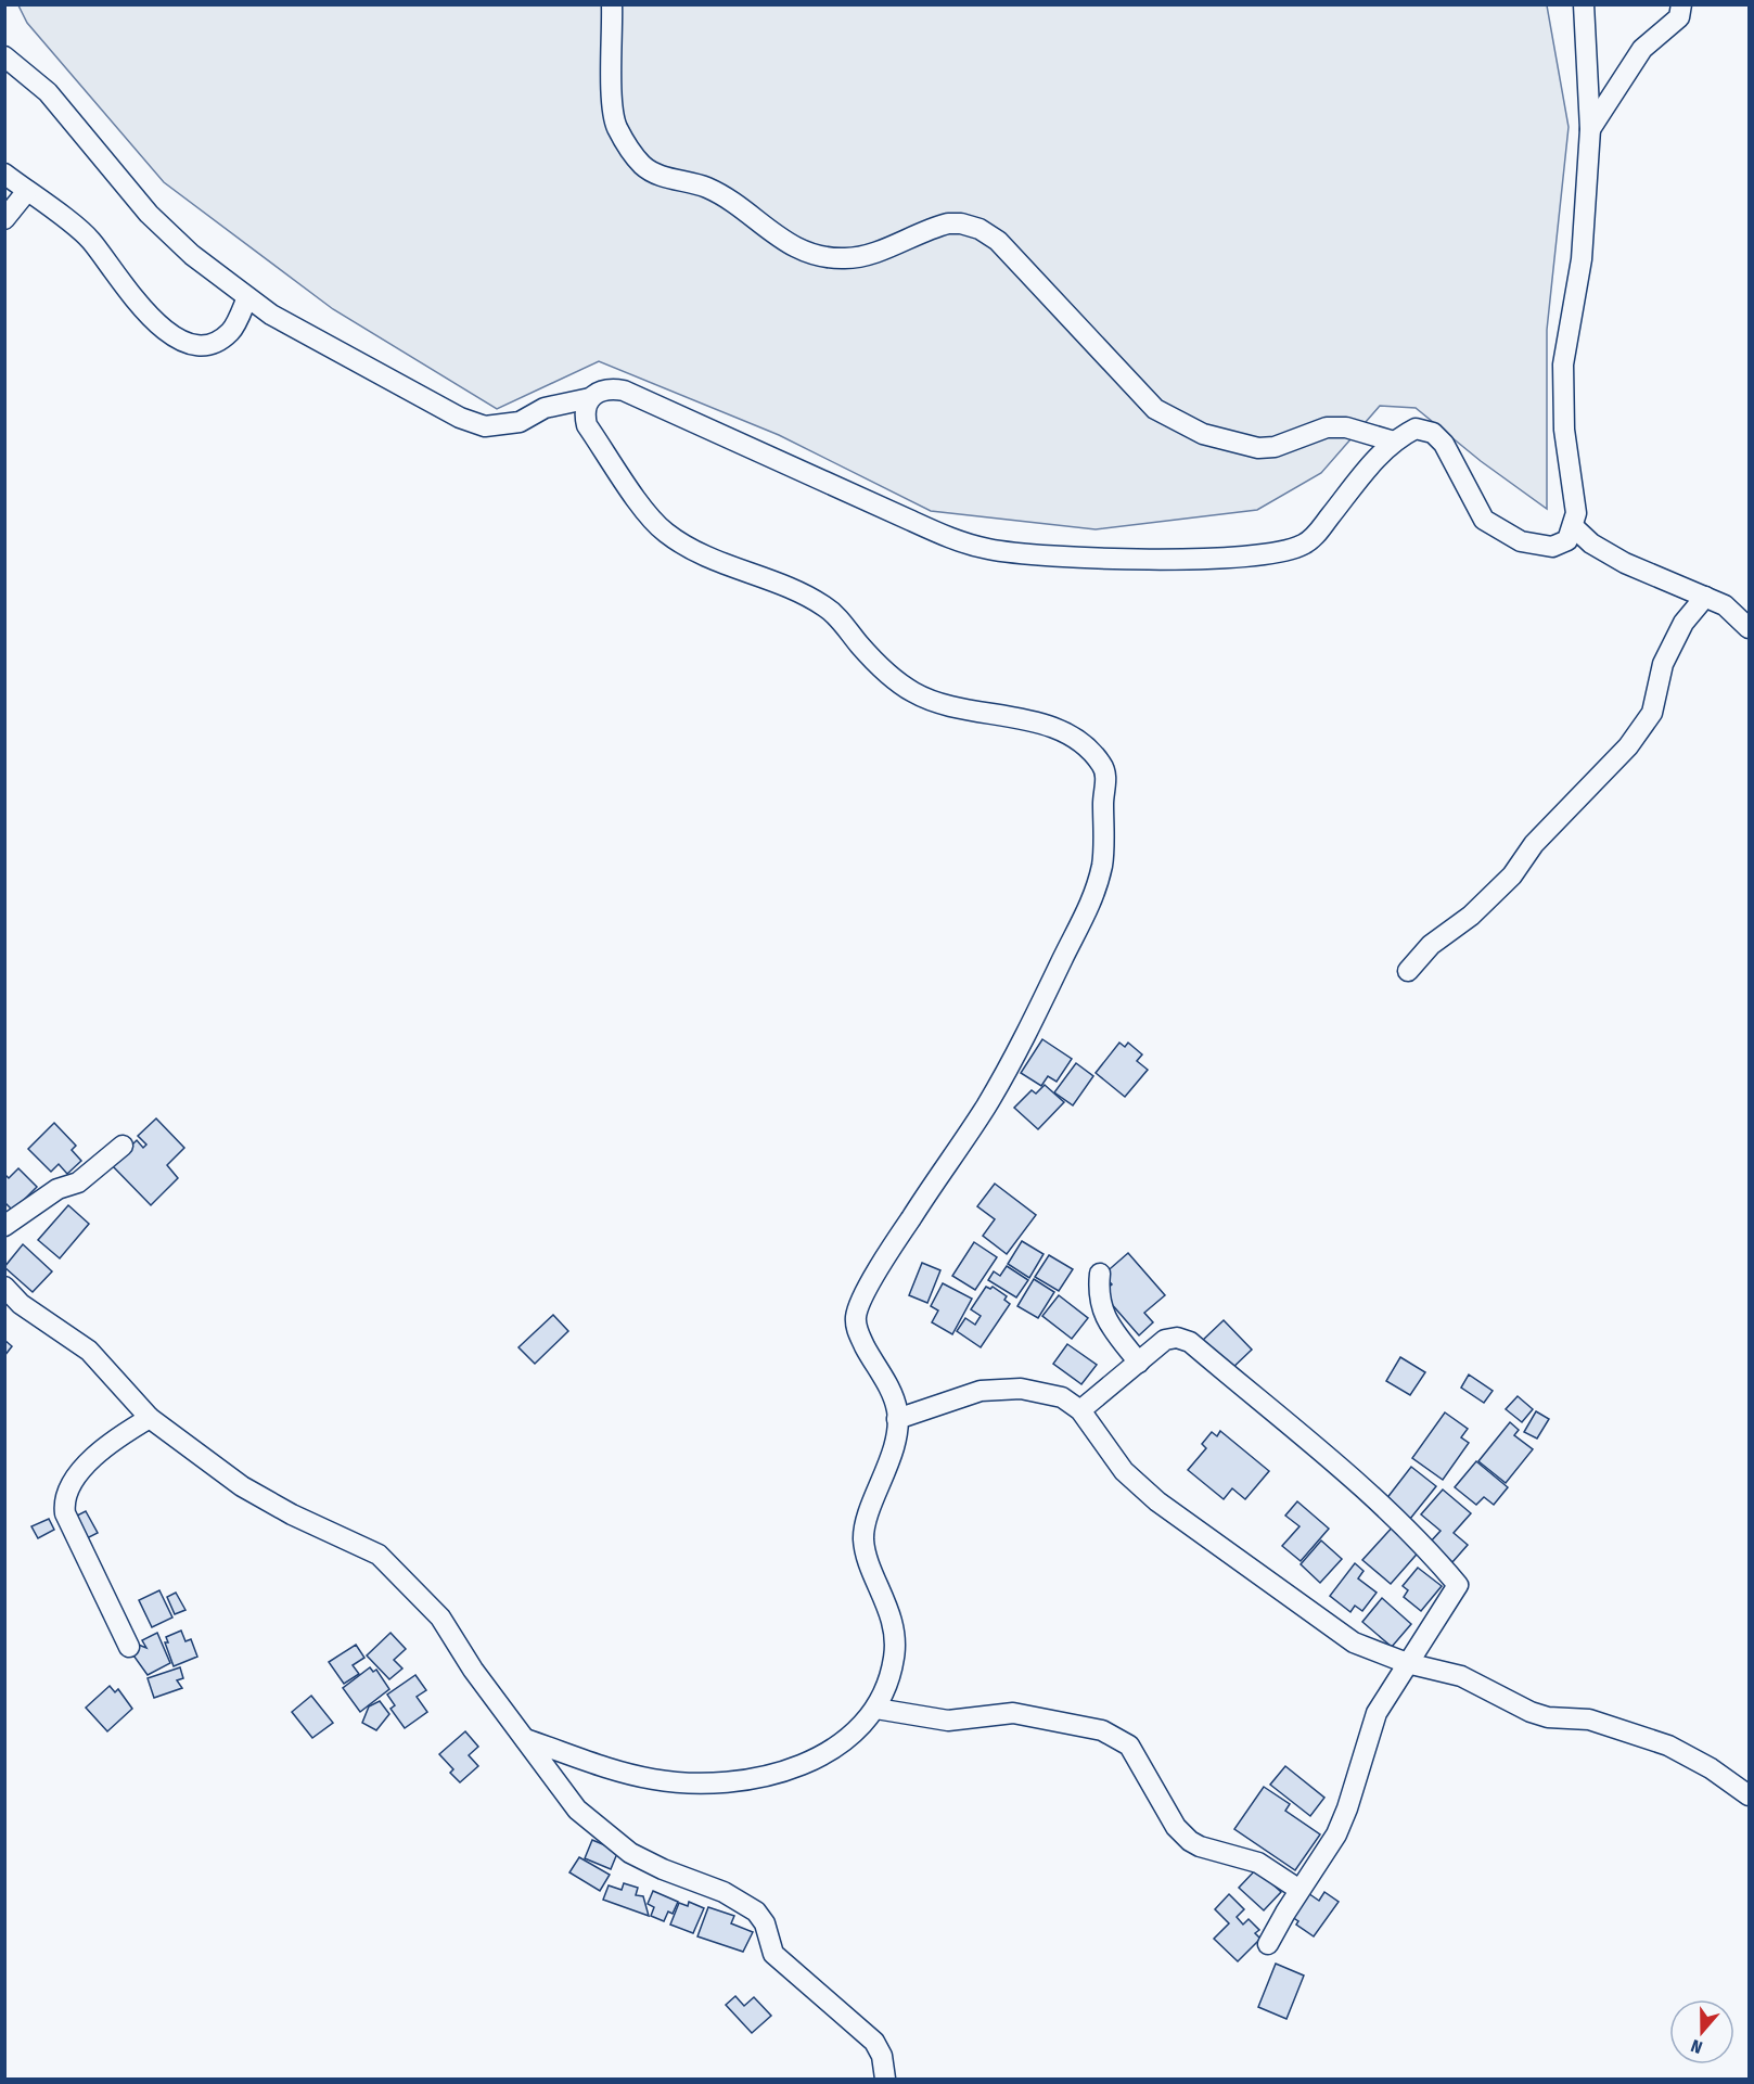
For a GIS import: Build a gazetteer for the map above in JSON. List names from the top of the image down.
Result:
{
  "north": "bottom"
}
